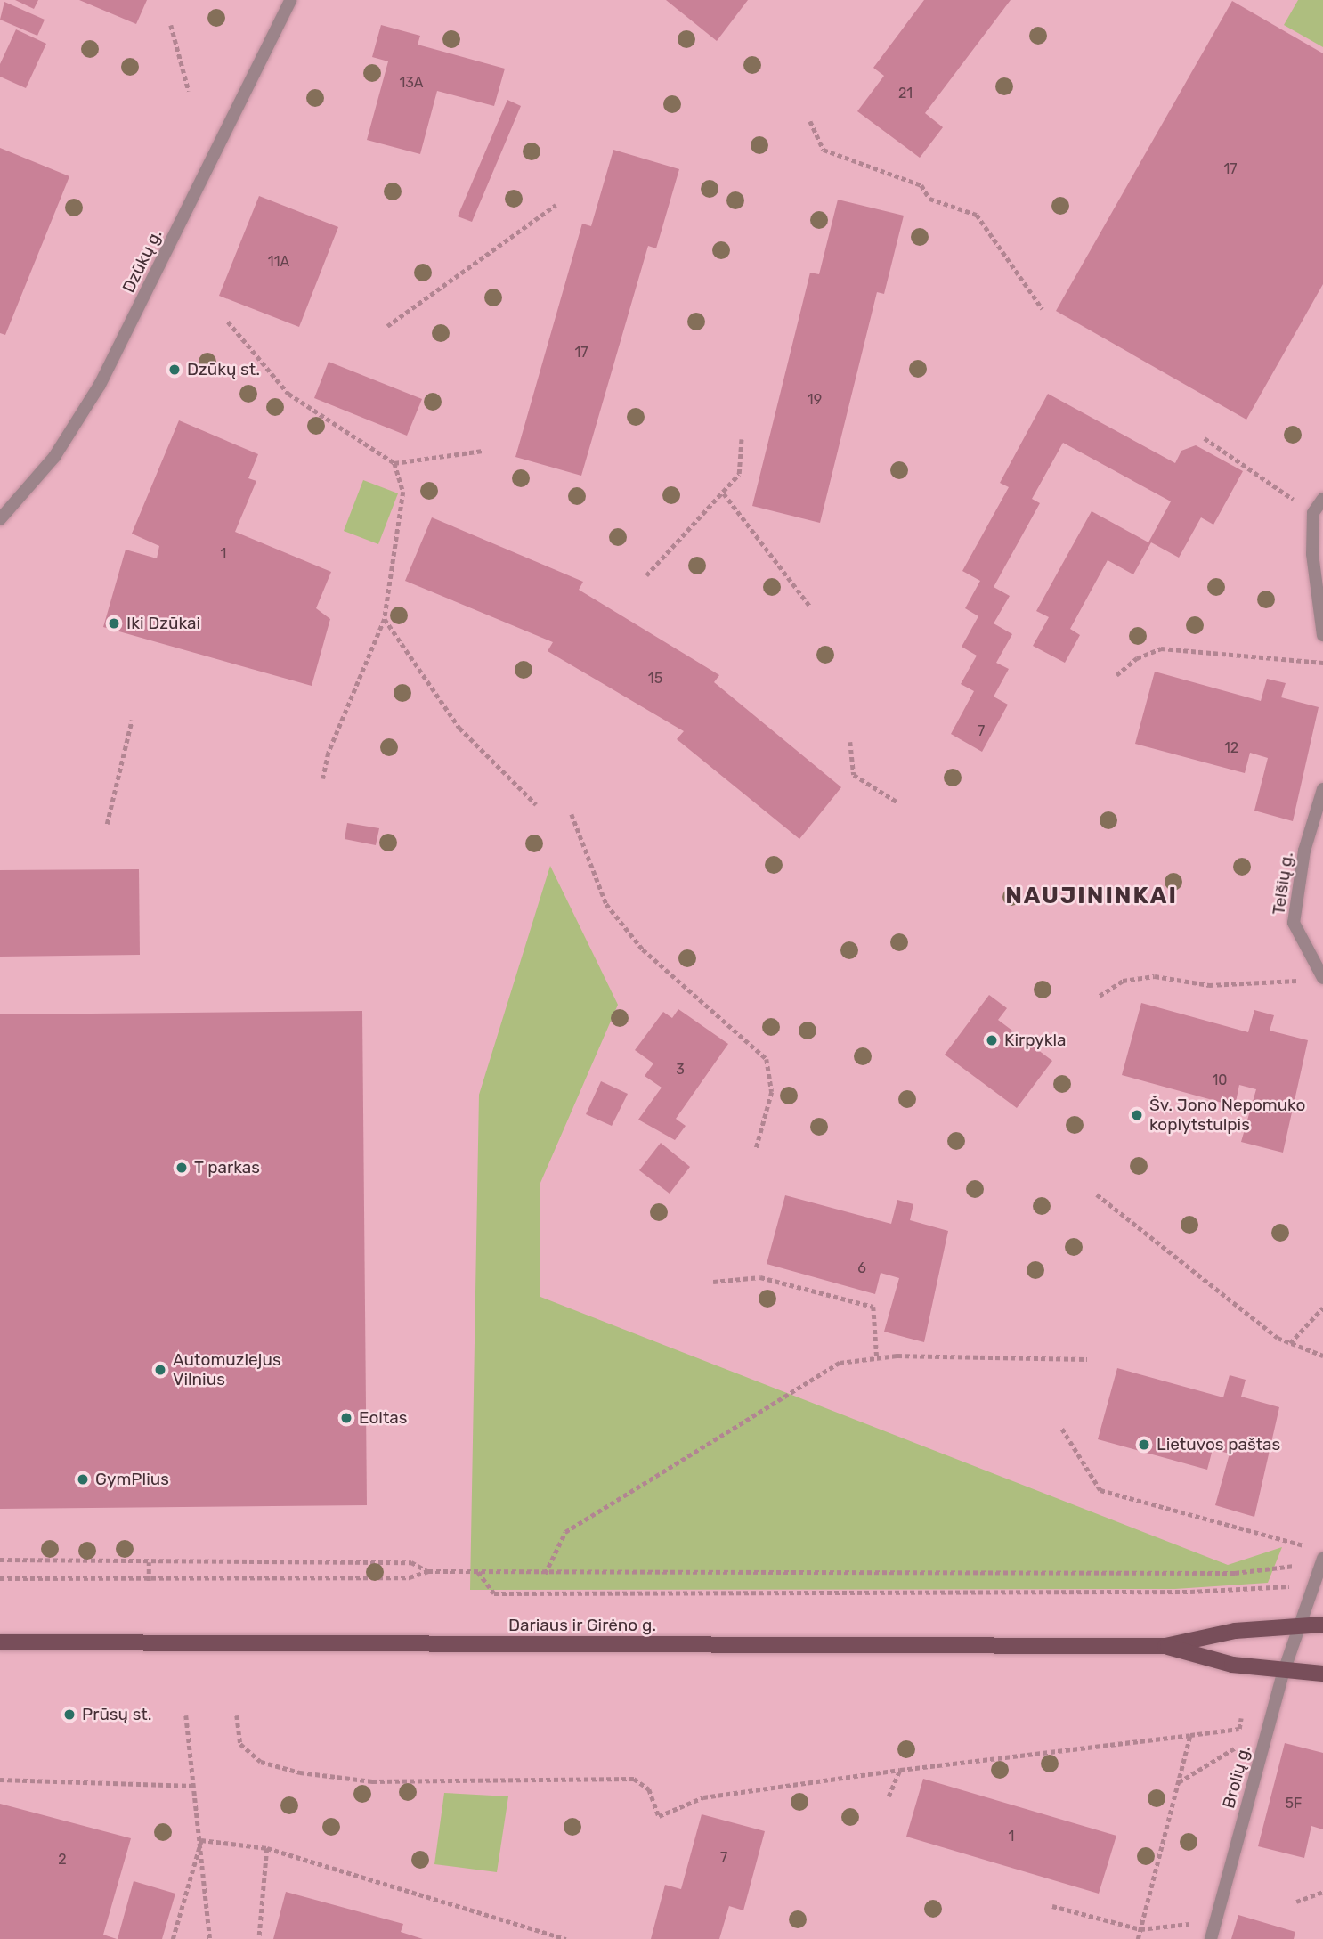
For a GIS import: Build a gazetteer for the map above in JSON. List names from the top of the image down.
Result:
{
  "streets": {
    "main road": ["Dariaus ir Girėno g."],
    "street": ["Dzūkų g.", "Telšių g.", "Brolių g."]
  },
  "crossings": [
    ["Dariaus ir Girėno g.", "Brolių g."]
  ],
  "districts": ["NAUJININKAI"],
  "places": [
    "Dzūkų st.",
    "Iki Dzūkai",
    "Kirpykla",
    "Šv. Jono Nepomuko koplytstulpis",
    "T parkas",
    "Automuziejus Vilnius",
    "Eoltas",
    "Lietuvos paštas",
    "GymPlius",
    "Prūsų st."
  ],
  "house_numbers": [
    "13A",
    "21",
    "17",
    "11A",
    "17",
    "19",
    "1",
    "15",
    "7",
    "12",
    "3",
    "10",
    "6",
    "5F",
    "1",
    "7",
    "2"
  ]
}
